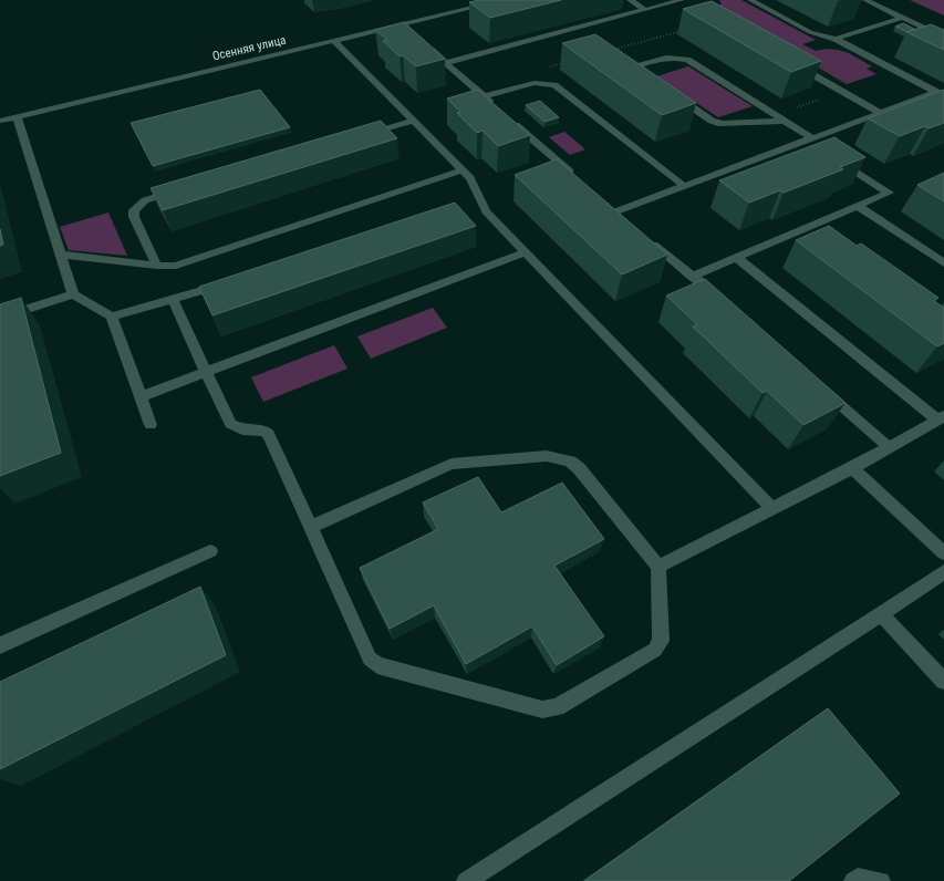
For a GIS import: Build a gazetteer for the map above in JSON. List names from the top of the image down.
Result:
{
  "streets": {
    "street": ["Осенняя улица"]
  }
}
